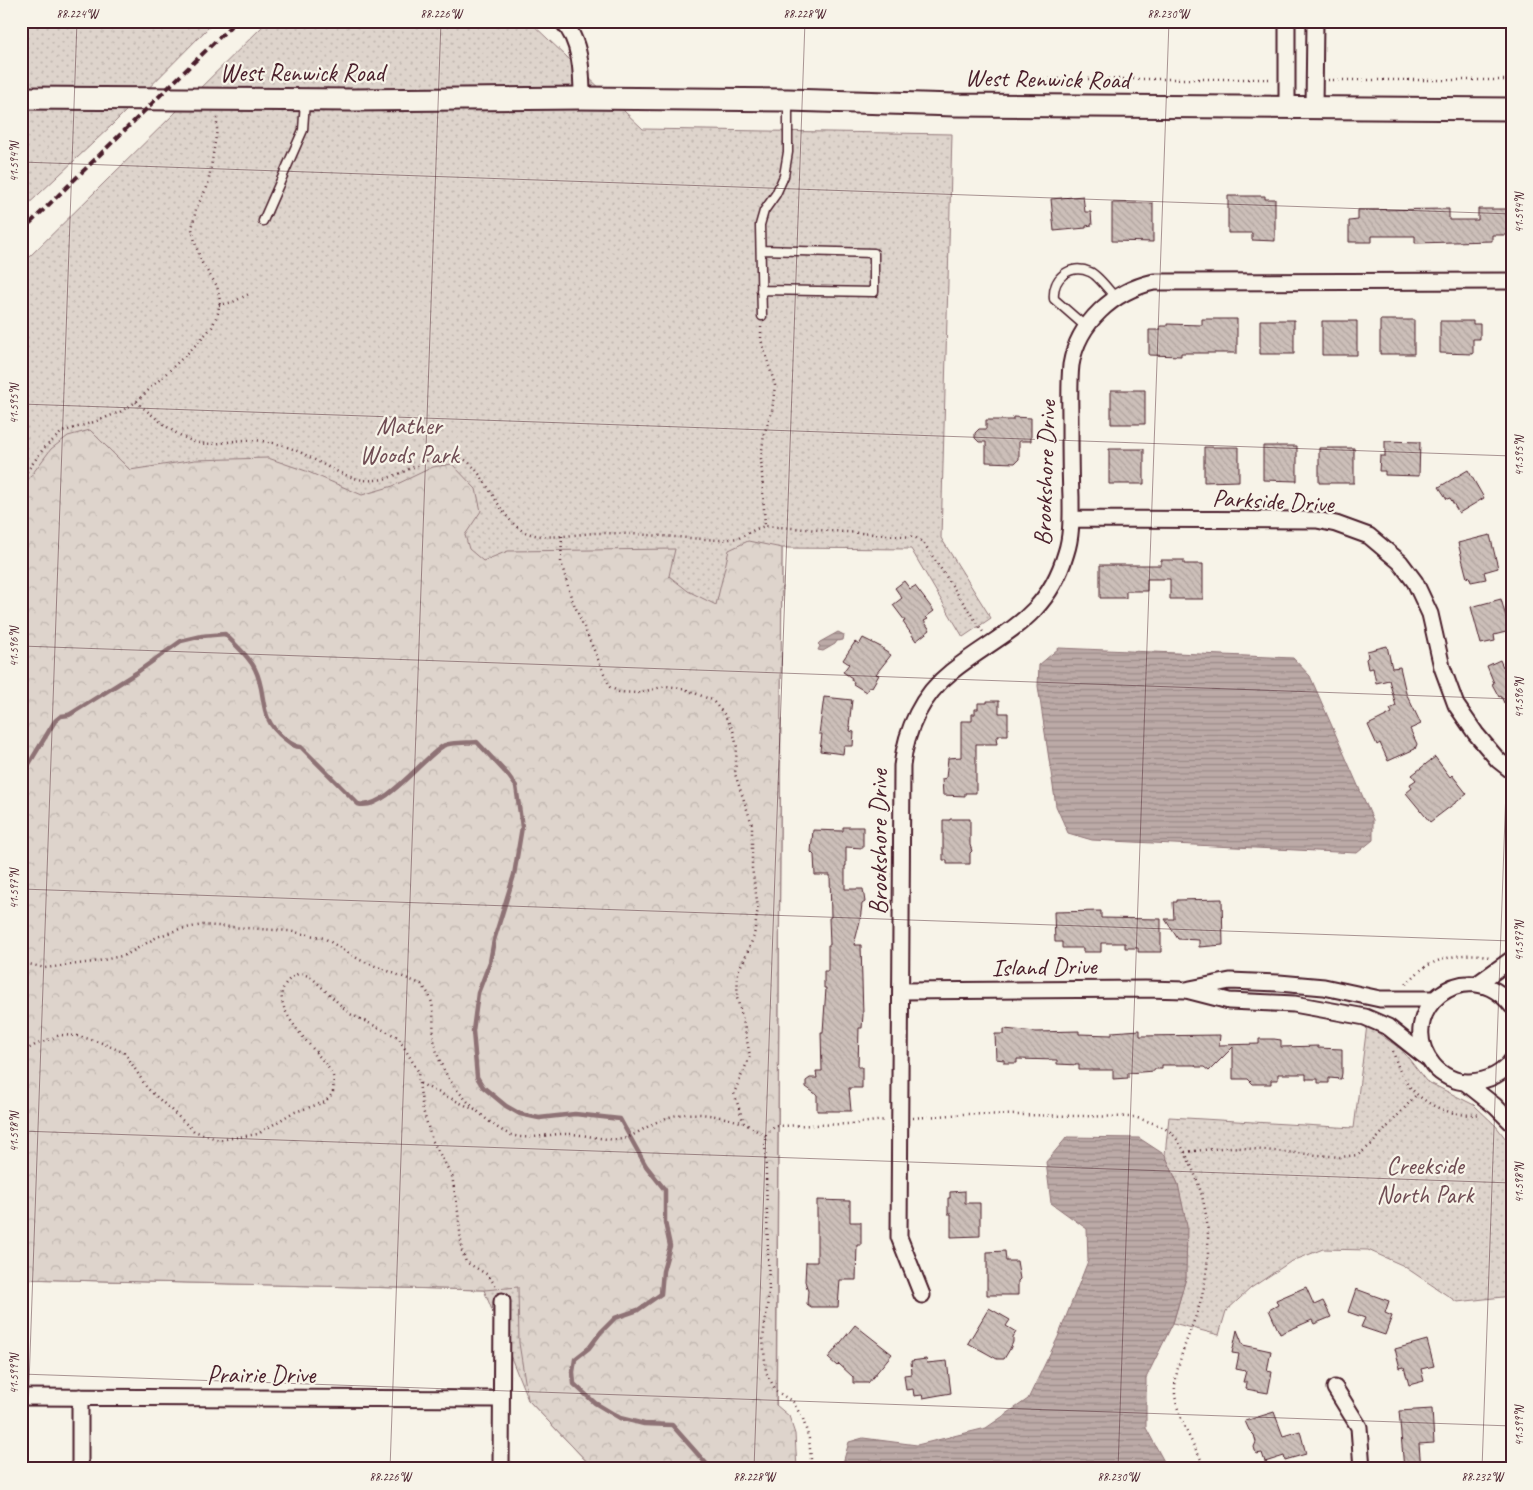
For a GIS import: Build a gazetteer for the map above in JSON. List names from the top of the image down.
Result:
{
  "streets": {
    "street": [
      "West Renwick Road",
      "Brookshore Drive",
      "Parkside Drive",
      "Island Drive",
      "Prairie Drive"
    ]
  },
  "crossings": [
    ["Brookshore Drive", "Parkside Drive"],
    ["Brookshore Drive", "Island Drive"]
  ],
  "parks": ["Mather Woods Park", "Creekside North Park"],
  "coordinates": [
    "88.224°W",
    "88.226°W",
    "88.228°W",
    "88.230°W",
    "41.594°N",
    "41.595°N",
    "41.596°N",
    "41.597°N",
    "41.598°N",
    "41.599°N",
    "88.232°W"
  ]
}
